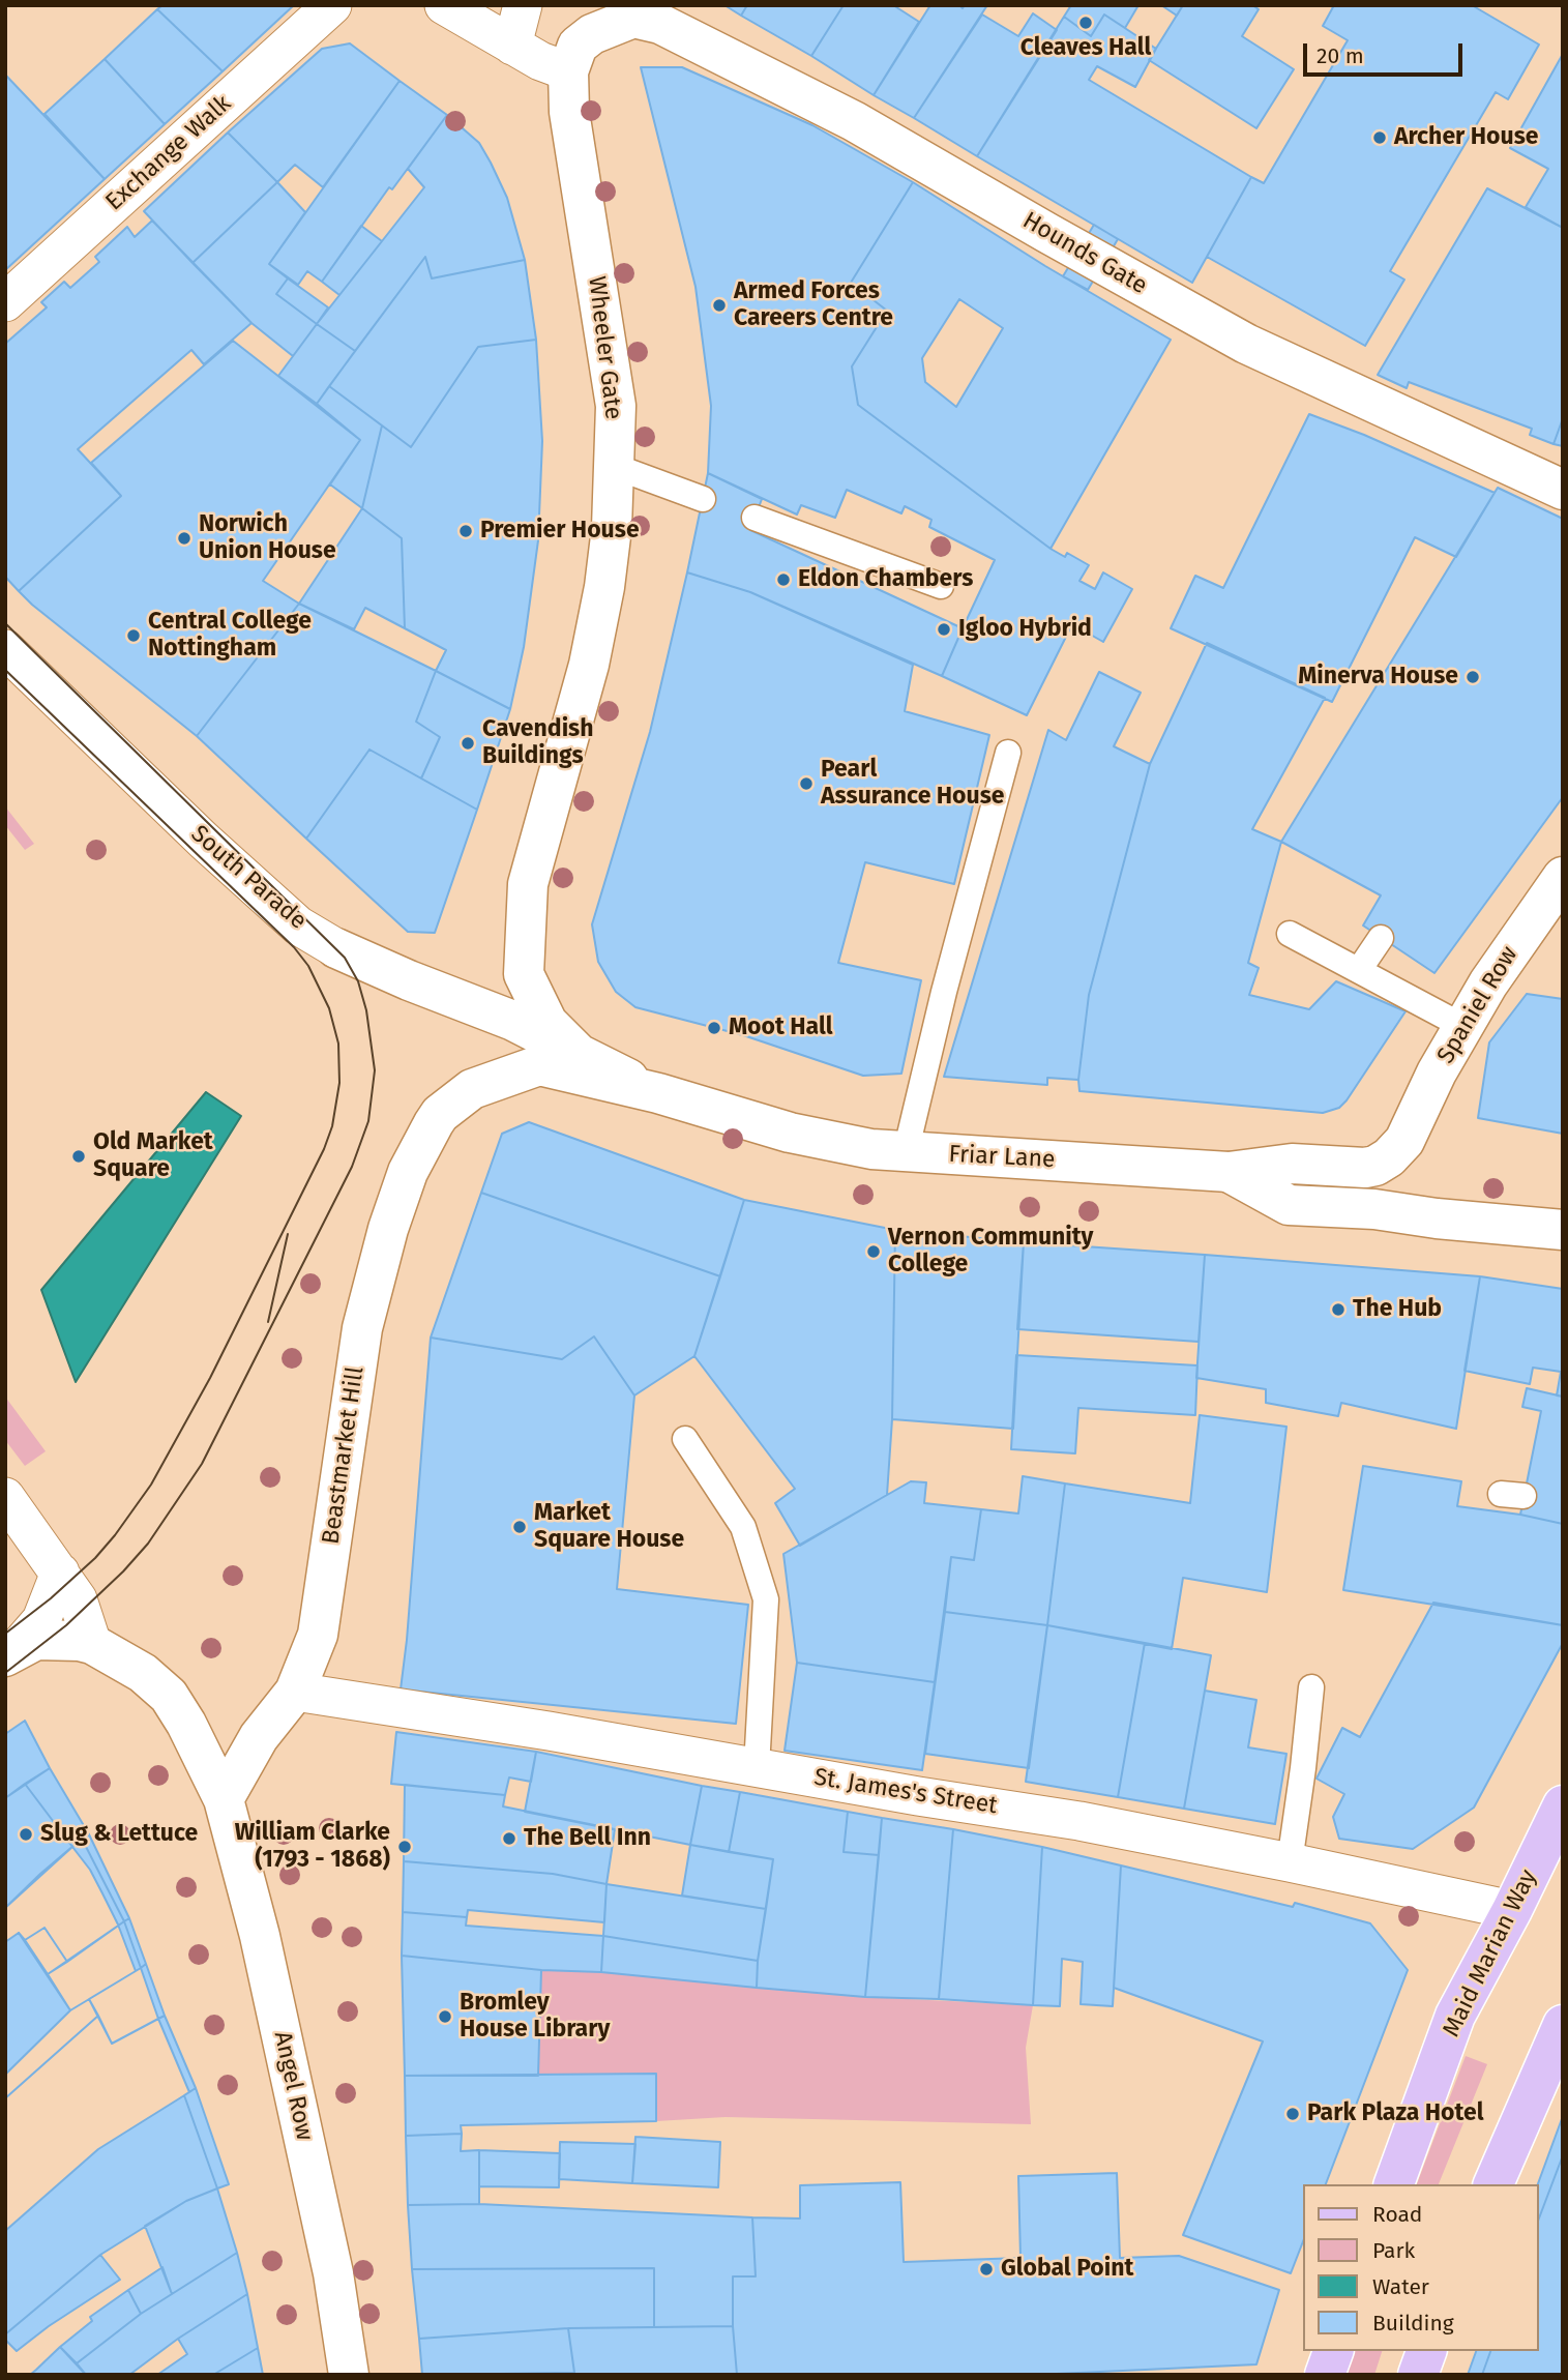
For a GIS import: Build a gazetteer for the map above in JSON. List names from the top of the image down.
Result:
{
  "streets": {
    "main road": ["Maid Marian Way"],
    "street": [
      "Exchange Walk",
      "Hounds Gate",
      "Wheeler Gate",
      "South Parade",
      "Spaniel Row",
      "Friar Lane",
      "Beastmarket Hill",
      "St. James's Street",
      "Angel Row"
    ]
  },
  "crossings": [
    ["Hounds Gate", "Wheeler Gate"],
    ["Wheeler Gate", "South Parade"],
    ["Wheeler Gate", "Friar Lane"],
    ["Spaniel Row", "Friar Lane"],
    ["Friar Lane", "Beastmarket Hill"],
    ["Beastmarket Hill", "St. James's Street"],
    ["Beastmarket Hill", "Angel Row"],
    ["St. James's Street", "Maid Marian Way"]
  ],
  "places": [
    "Cleaves Hall",
    "Archer House",
    "Armed Forces Careers Centre",
    "Premier House",
    "Norwich Union House",
    "Eldon Chambers",
    "Igloo Hybrid",
    "Central College Nottingham",
    "Minerva House",
    "Cavendish Buildings",
    "Pearl Assurance House",
    "Moot Hall",
    "Old Market Square",
    "Vernon Community College",
    "The Hub",
    "Market Square House",
    "Slug & Lettuce",
    "The Bell Inn",
    "William Clarke (1793 - 1868)",
    "Bromley House Library",
    "Park Plaza Hotel",
    "Global Point"
  ],
  "legend": [
    "Road",
    "Park",
    "Water",
    "Building"
  ],
  "scale_bar": "20 m"
}
